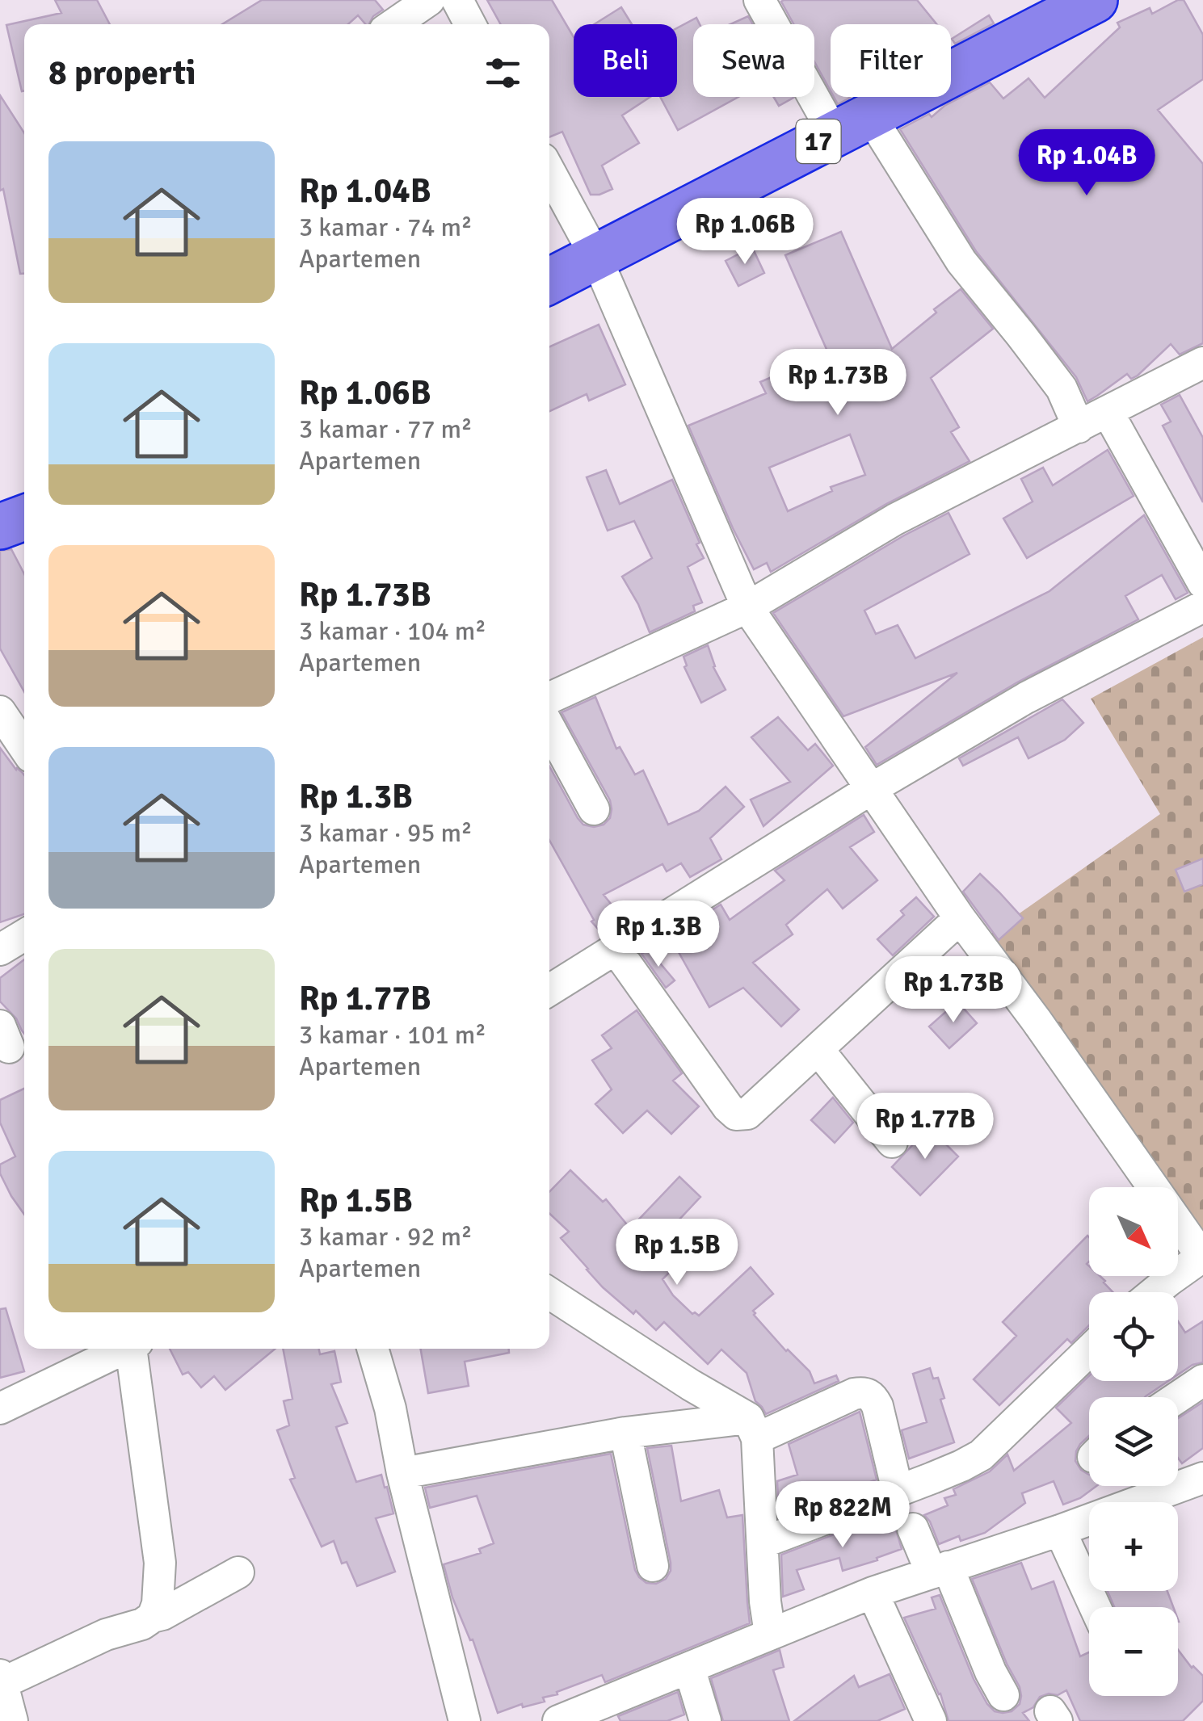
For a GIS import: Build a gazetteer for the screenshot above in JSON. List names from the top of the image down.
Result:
{
  "streets": {
    "highway": ["17"]
  },
  "north": "bottom right",
  "page": {
    "chip": ["Beli", "Sewa", "Filter"],
    "heading": "8 properti",
    "list": [
      {
        "name": "Rp 1.04B",
        "note": "3 kamar · 74 m² · Apartemen"
      },
      {
        "name": "Rp 1.06B",
        "note": "3 kamar · 77 m² · Apartemen"
      },
      {
        "name": "Rp 1.73B",
        "note": "3 kamar · 104 m² · Apartemen"
      },
      {
        "name": "Rp 1.3B",
        "note": "3 kamar · 95 m² · Apartemen"
      },
      {
        "name": "Rp 1.77B",
        "note": "3 kamar · 101 m² · Apartemen"
      },
      {
        "name": "Rp 1.5B",
        "note": "3 kamar · 92 m² · Apartemen"
      }
    ],
    "price": [
      "Rp 1.04B",
      "Rp 1.06B",
      "Rp 1.73B",
      "Rp 1.3B",
      "Rp 1.73B",
      "Rp 1.77B",
      "Rp 1.5B",
      "Rp 822M"
    ],
    "map_buttons": ["+", "−"]
  }
}
